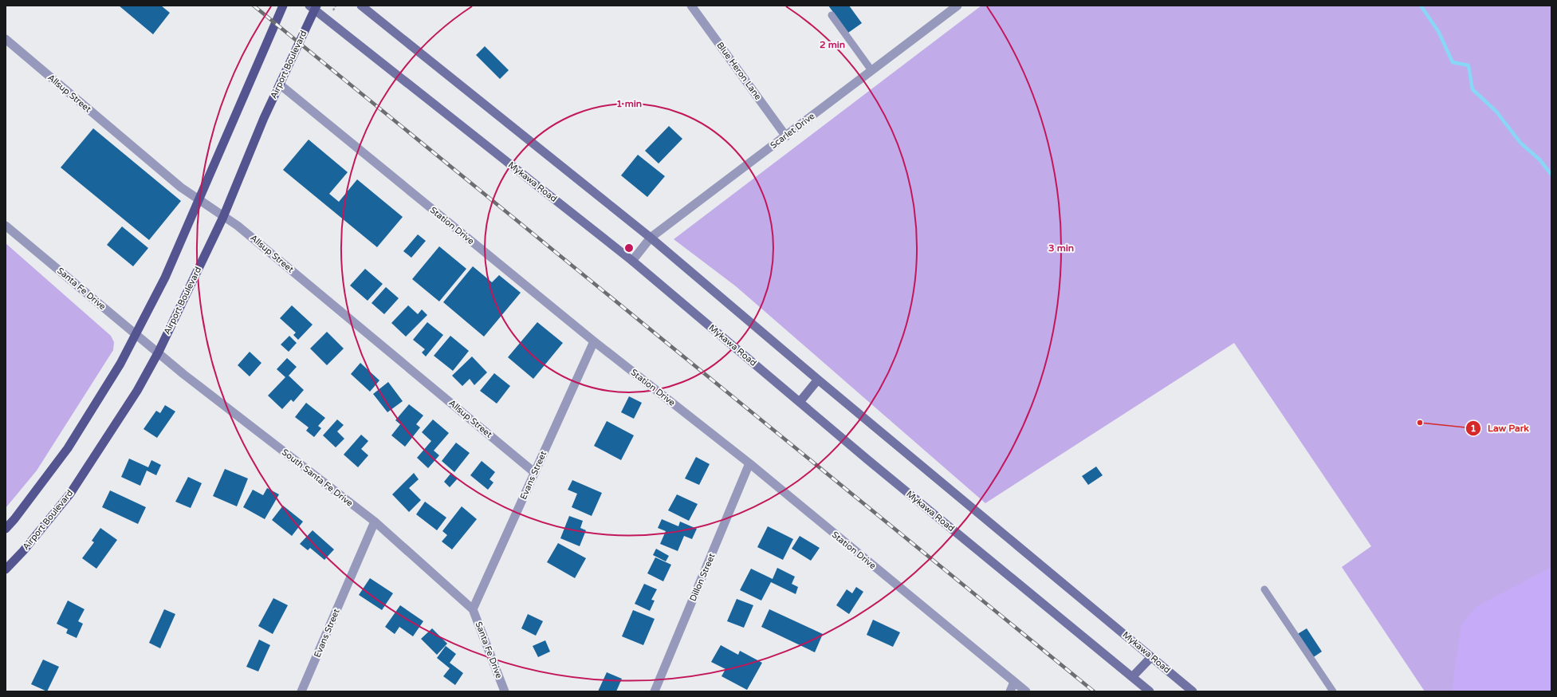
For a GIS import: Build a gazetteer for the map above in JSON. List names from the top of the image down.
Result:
{
  "streets": {
    "main road": ["Airport Boulevard", "Mykawa Road"],
    "street": [
      "Blue Heron Lane",
      "Allsup Street",
      "Scarlet Drive",
      "Station Drive",
      "Santa Fe Drive",
      "Evans Street",
      "South Santa Fe Drive",
      "Dillon Street"
    ]
  },
  "crossings": [
    ["Airport Boulevard", "Allsup Street"],
    ["Airport Boulevard", "Mykawa Road"],
    ["Airport Boulevard", "Station Drive"],
    ["Airport Boulevard", "Santa Fe Drive"],
    ["Airport Boulevard", "South Santa Fe Drive"],
    ["Blue Heron Lane", "Scarlet Drive"],
    ["Allsup Street", "Evans Street"],
    ["Scarlet Drive", "Mykawa Road"],
    ["Station Drive", "Evans Street"],
    ["Station Drive", "Dillon Street"],
    ["Santa Fe Drive", "Evans Street"],
    ["Santa Fe Drive", "South Santa Fe Drive"],
    ["Evans Street", "South Santa Fe Drive"]
  ],
  "places": ["Law Park"],
  "rings": ["2 min", "1 min", "3 min"]
}
